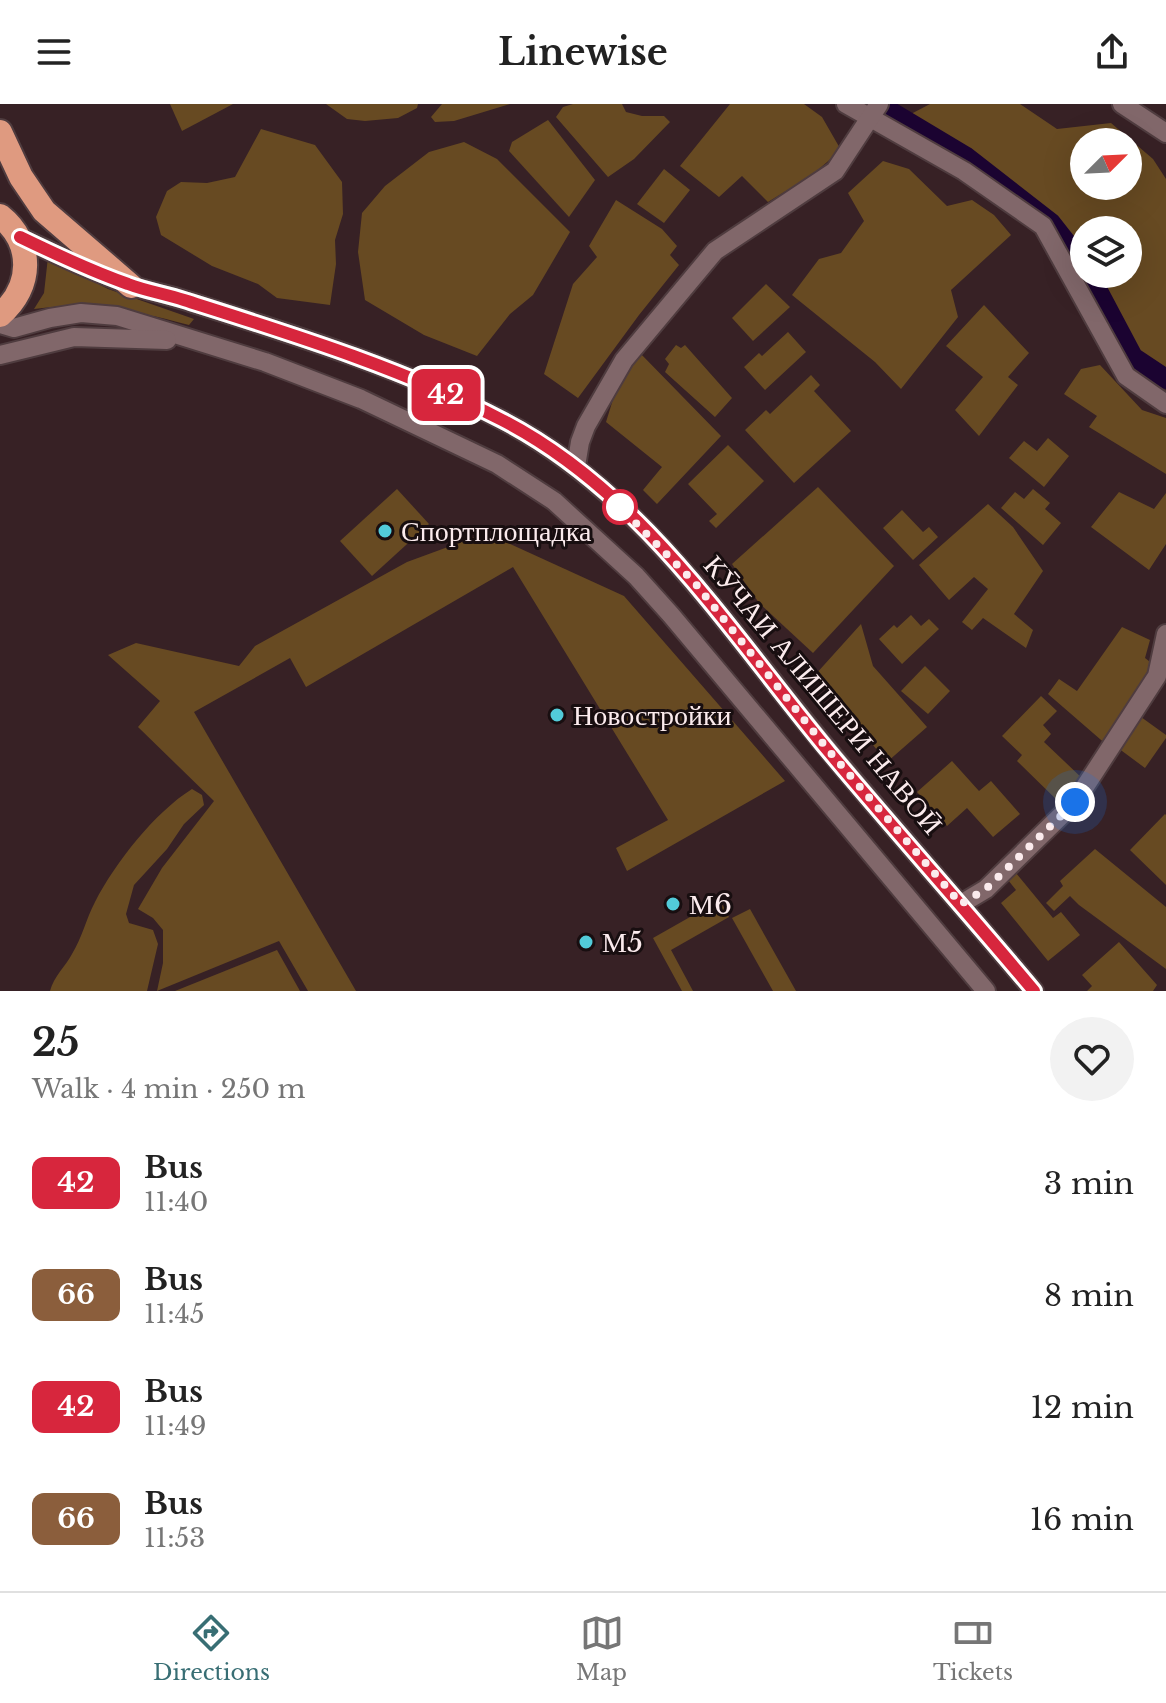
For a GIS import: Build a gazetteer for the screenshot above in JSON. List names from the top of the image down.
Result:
{
  "streets": {
    "street": ["КӮЧАИ АЛИШЕРИ НАВОӢ"]
  },
  "places": [
    "Спортплощадка",
    "Новостройки",
    "М6",
    "М5"
  ],
  "lines": ["bus line 42"],
  "north": "top right",
  "page": {
    "header": "Linewise",
    "on_map": "42",
    "heading": ["25", "Walk · 4 min · 250 m"],
    "list": [
      {
        "mark": "42",
        "name": "Bus",
        "note": "11:40",
        "value": "3 min"
      },
      {
        "mark": "66",
        "name": "Bus",
        "note": "11:45",
        "value": "8 min"
      },
      {
        "mark": "42",
        "name": "Bus",
        "note": "11:49",
        "value": "12 min"
      },
      {
        "mark": "66",
        "name": "Bus",
        "note": "11:53",
        "value": "16 min"
      }
    ],
    "tabs": ["Directions", "Map", "Tickets"]
  }
}
